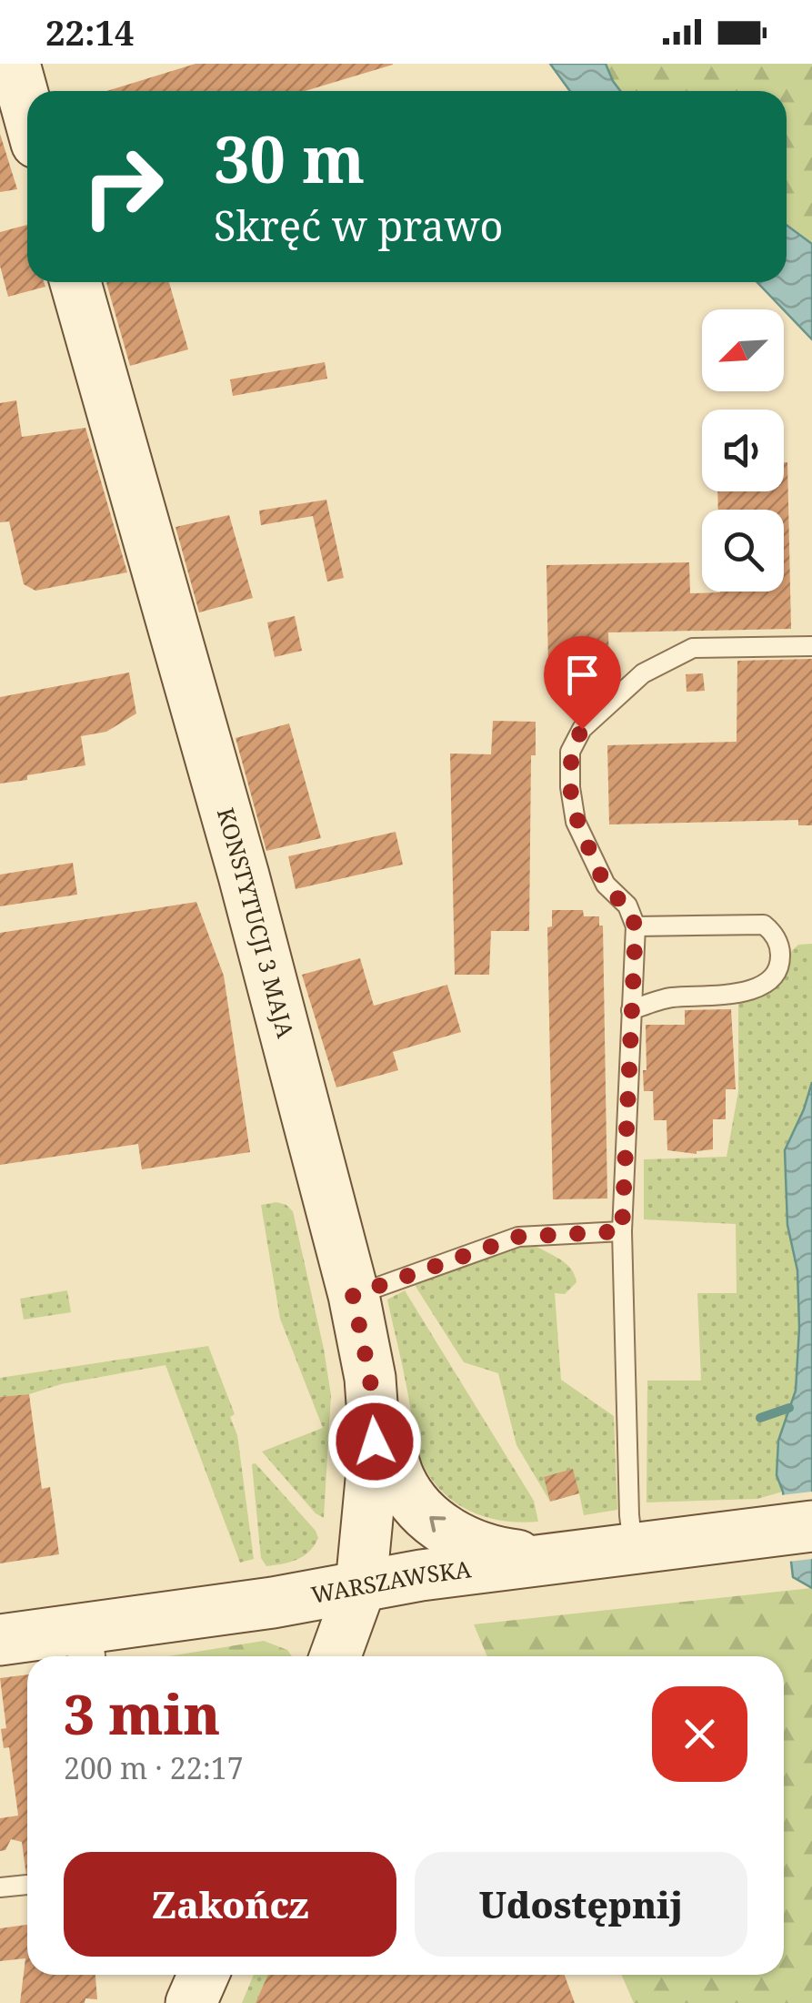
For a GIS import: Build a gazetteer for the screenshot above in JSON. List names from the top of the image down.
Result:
{
  "streets": {
    "street": ["KONSTYTUCJI 3 MAJA", "WARSZAWSKA"]
  },
  "crossings": [
    ["KONSTYTUCJI 3 MAJA", "WARSZAWSKA"]
  ],
  "north": "bottom left",
  "page": {
    "status": "22:14",
    "turn": ["30 m", "Skręć w prawo"],
    "heading": ["3 min", "200 m · 22:17"],
    "buttons": ["Zakończ", "Udostępnij"]
  }
}
